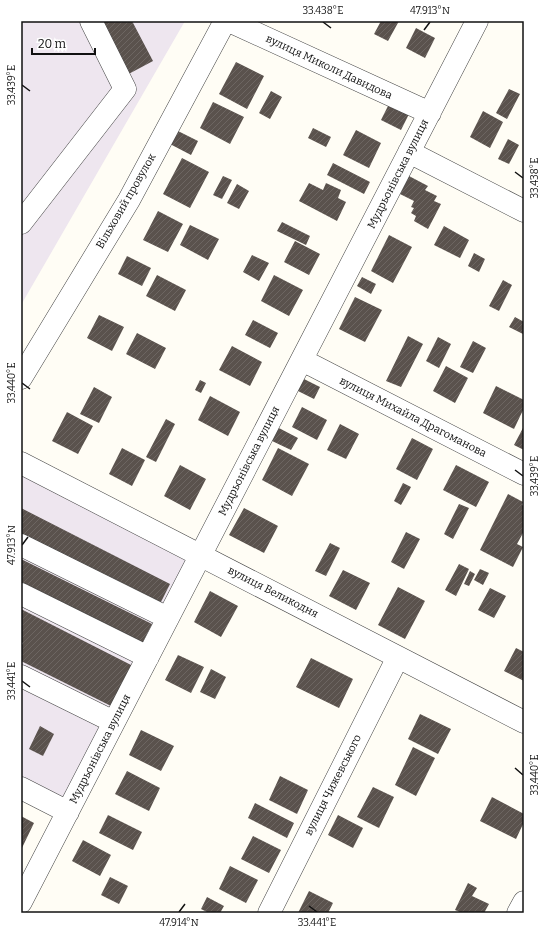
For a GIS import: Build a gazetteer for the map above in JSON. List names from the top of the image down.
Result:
{
  "streets": {
    "street": [
      "вулиця Миколи Давидова",
      "Мудрьонівська вулиця",
      "Вільховий провулок",
      "вулиця Михайла Драгоманова",
      "вулиця Великодня",
      "вулиця Чижевського"
    ]
  },
  "crossings": [
    ["вулиця Миколи Давидова", "Мудрьонівська вулиця"],
    ["Мудрьонівська вулиця", "вулиця Михайла Драгоманова"],
    ["Мудрьонівська вулиця", "вулиця Великодня"],
    ["вулиця Великодня", "вулиця Чижевського"]
  ],
  "scale_bar": "20 m",
  "coordinates": [
    "33.438°E",
    "47.913°N",
    "33.439°E",
    "33.440°E",
    "33.441°E",
    "47.914°N"
  ]
}
